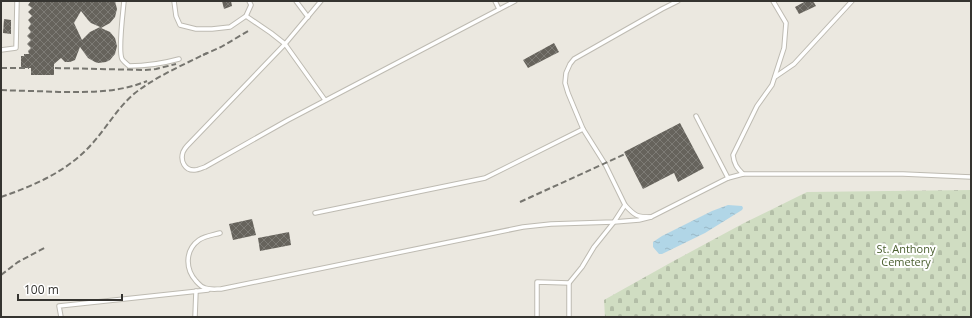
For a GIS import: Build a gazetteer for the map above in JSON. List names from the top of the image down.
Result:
{
  "parks": ["St. Anthony Cemetery"],
  "scale_bar": "100 m"
}
